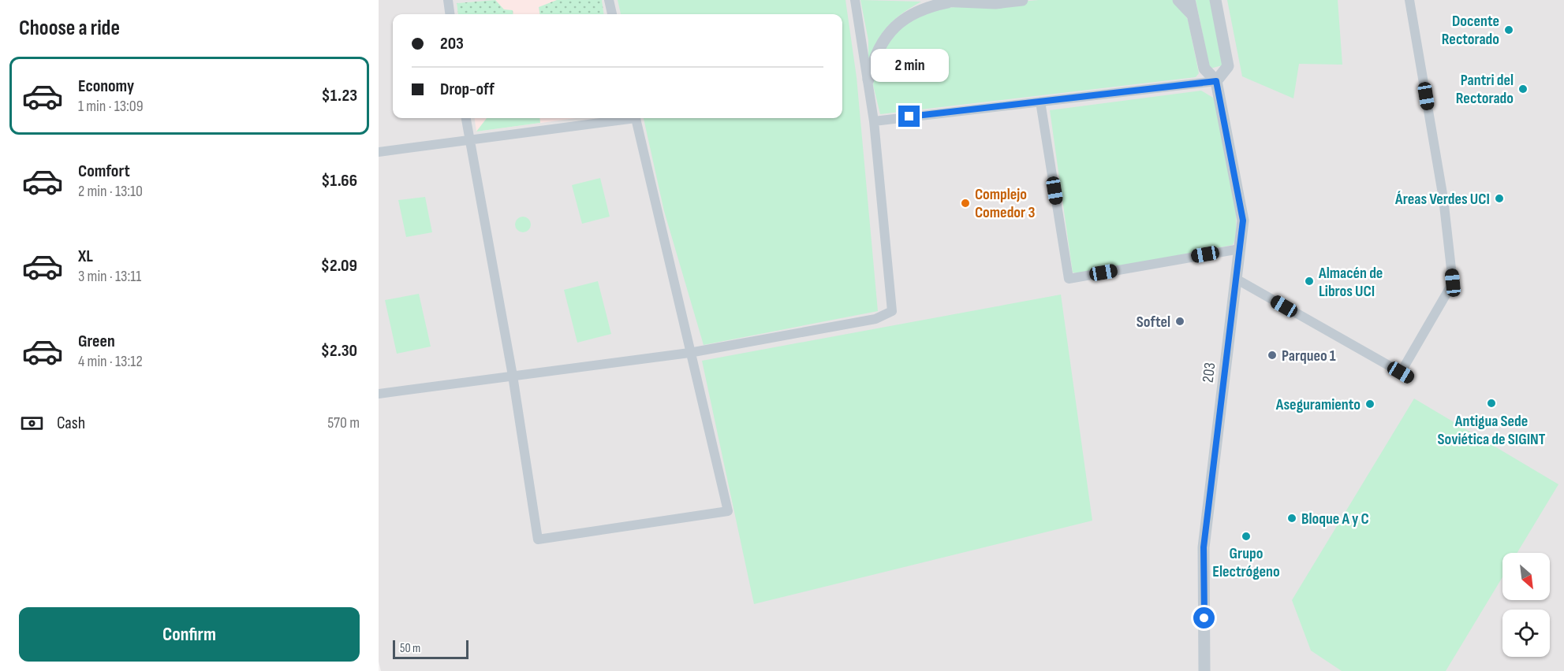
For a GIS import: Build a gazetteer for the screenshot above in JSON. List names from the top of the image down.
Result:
{
  "streets": {
    "street": ["203"]
  },
  "places": [
    "Docente Rectorado",
    "Pantri del Rectorado",
    "Áreas Verdes UCI",
    "Complejo Comedor 3",
    "Almacén de Libros UCI",
    "Softel",
    "Parqueo 1",
    "Antigua Sede Soviética de SIGINT",
    "Aseguramiento",
    "Bloque A y C",
    "Grupo Electrógeno"
  ],
  "scale_bar": "50 m",
  "north": "bottom right",
  "page": {
    "heading": "Choose a ride",
    "banner": ["203", "Drop-off"],
    "bubble": "2 min",
    "list": [
      {
        "name": "Economy",
        "note": "1 min · 13:09",
        "value": "$1.23"
      },
      {
        "name": "Comfort",
        "note": "2 min · 13:10",
        "value": "$1.66"
      },
      {
        "name": "XL",
        "note": "3 min · 13:11",
        "value": "$2.09"
      },
      {
        "name": "Green",
        "note": "4 min · 13:12",
        "value": "$2.30"
      }
    ],
    "pay": ["Cash", "570 m"],
    "buttons": "Confirm",
    "scale": "50 m"
  }
}
